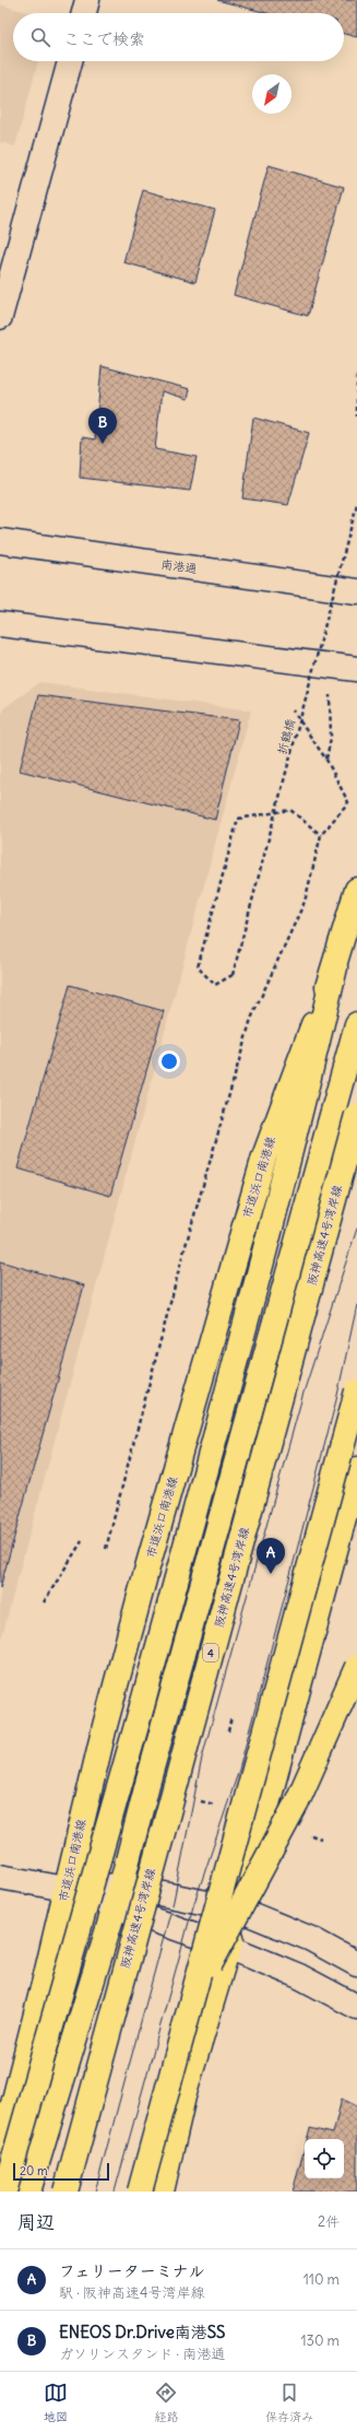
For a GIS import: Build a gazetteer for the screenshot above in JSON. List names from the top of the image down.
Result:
{
  "streets": {
    "main road": ["市道浜口南港線", "阪神高速4号湾岸線", "4"],
    "street": ["南港通"],
    "path": ["折鶴橋"]
  },
  "scale_bar": "20 m",
  "north": "bottom left",
  "page": {
    "search": "ここで検索",
    "pins": ["B", "A"],
    "scale": "20 m",
    "heading": ["周辺", "2件"],
    "list": [
      {
        "mark": "A",
        "name": "フェリーターミナル",
        "note": "駅 · 阪神高速4号湾岸線",
        "value": "110 m"
      },
      {
        "mark": "B",
        "name": "ENEOS Dr.Drive南港SS",
        "note": "ガソリンスタンド · 南港通",
        "value": "130 m"
      }
    ],
    "nav": ["地図", "経路", "保存済み"]
  }
}
